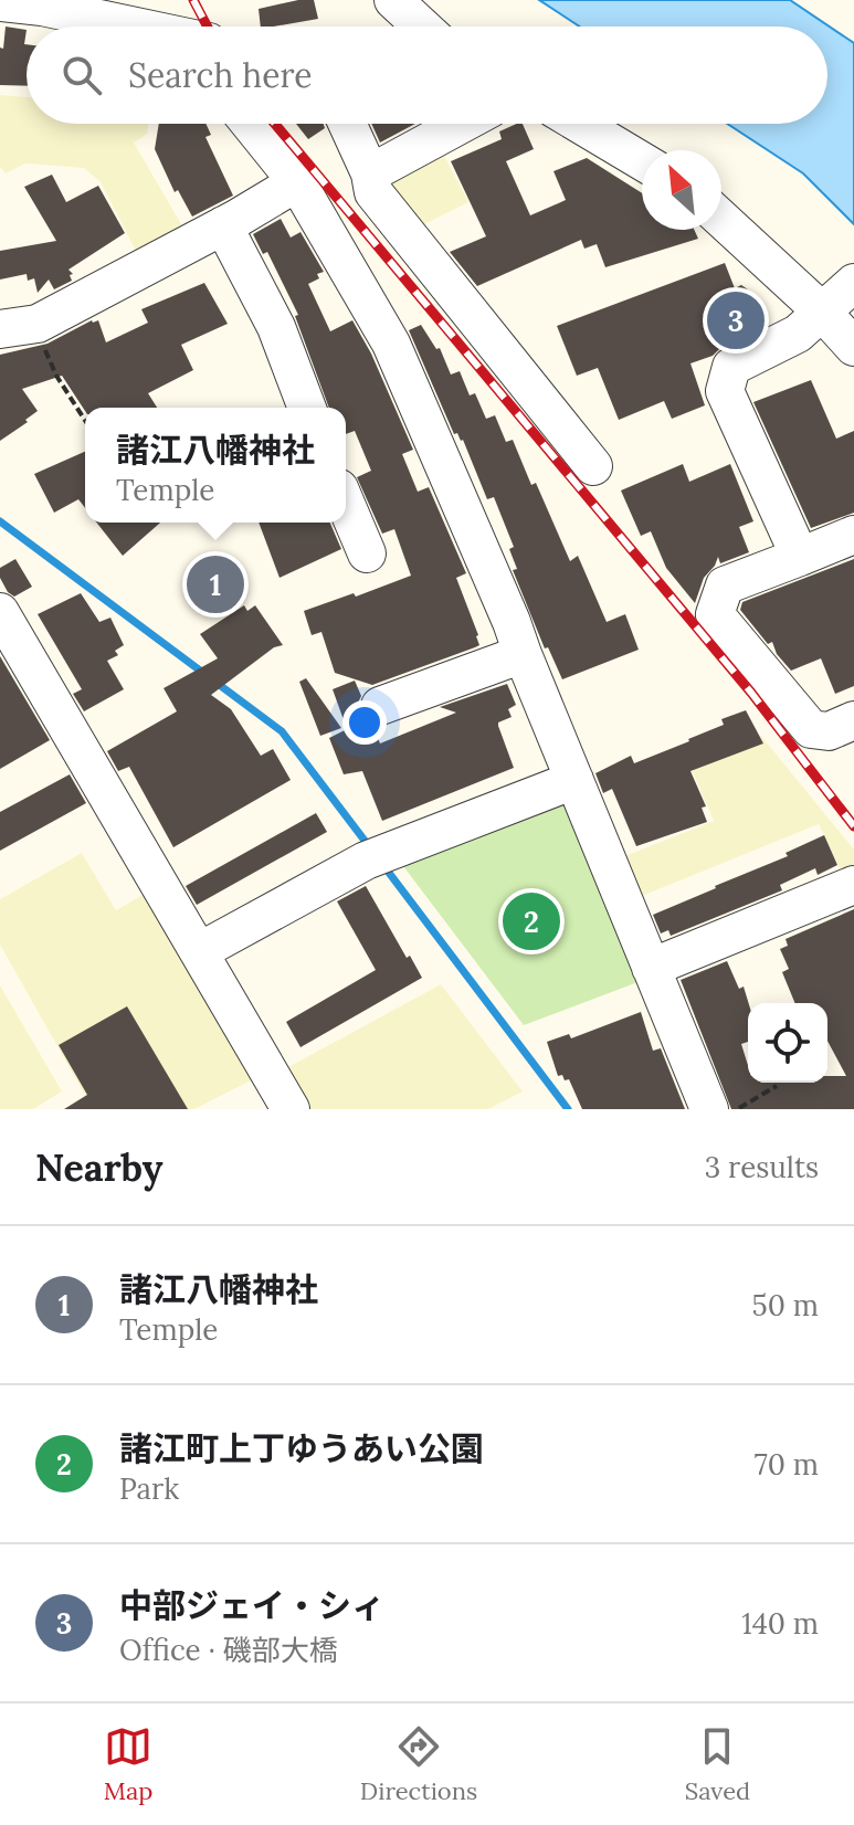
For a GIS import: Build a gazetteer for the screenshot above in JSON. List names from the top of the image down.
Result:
{
  "north": "top left",
  "page": {
    "search": "Search here",
    "pins": ["3", "1", "2"],
    "popup": ["諸江八幡神社", "Temple"],
    "heading": ["Nearby", "3 results"],
    "list": [
      {
        "mark": "1",
        "name": "諸江八幡神社",
        "note": "Temple",
        "value": "50 m"
      },
      {
        "mark": "2",
        "name": "諸江町上丁ゆうあい公園",
        "note": "Park",
        "value": "70 m"
      },
      {
        "mark": "3",
        "name": "中部ジェイ・シィ",
        "note": "Office · 磯部大橋",
        "value": "140 m"
      }
    ],
    "nav": ["Map", "Directions", "Saved"]
  }
}
